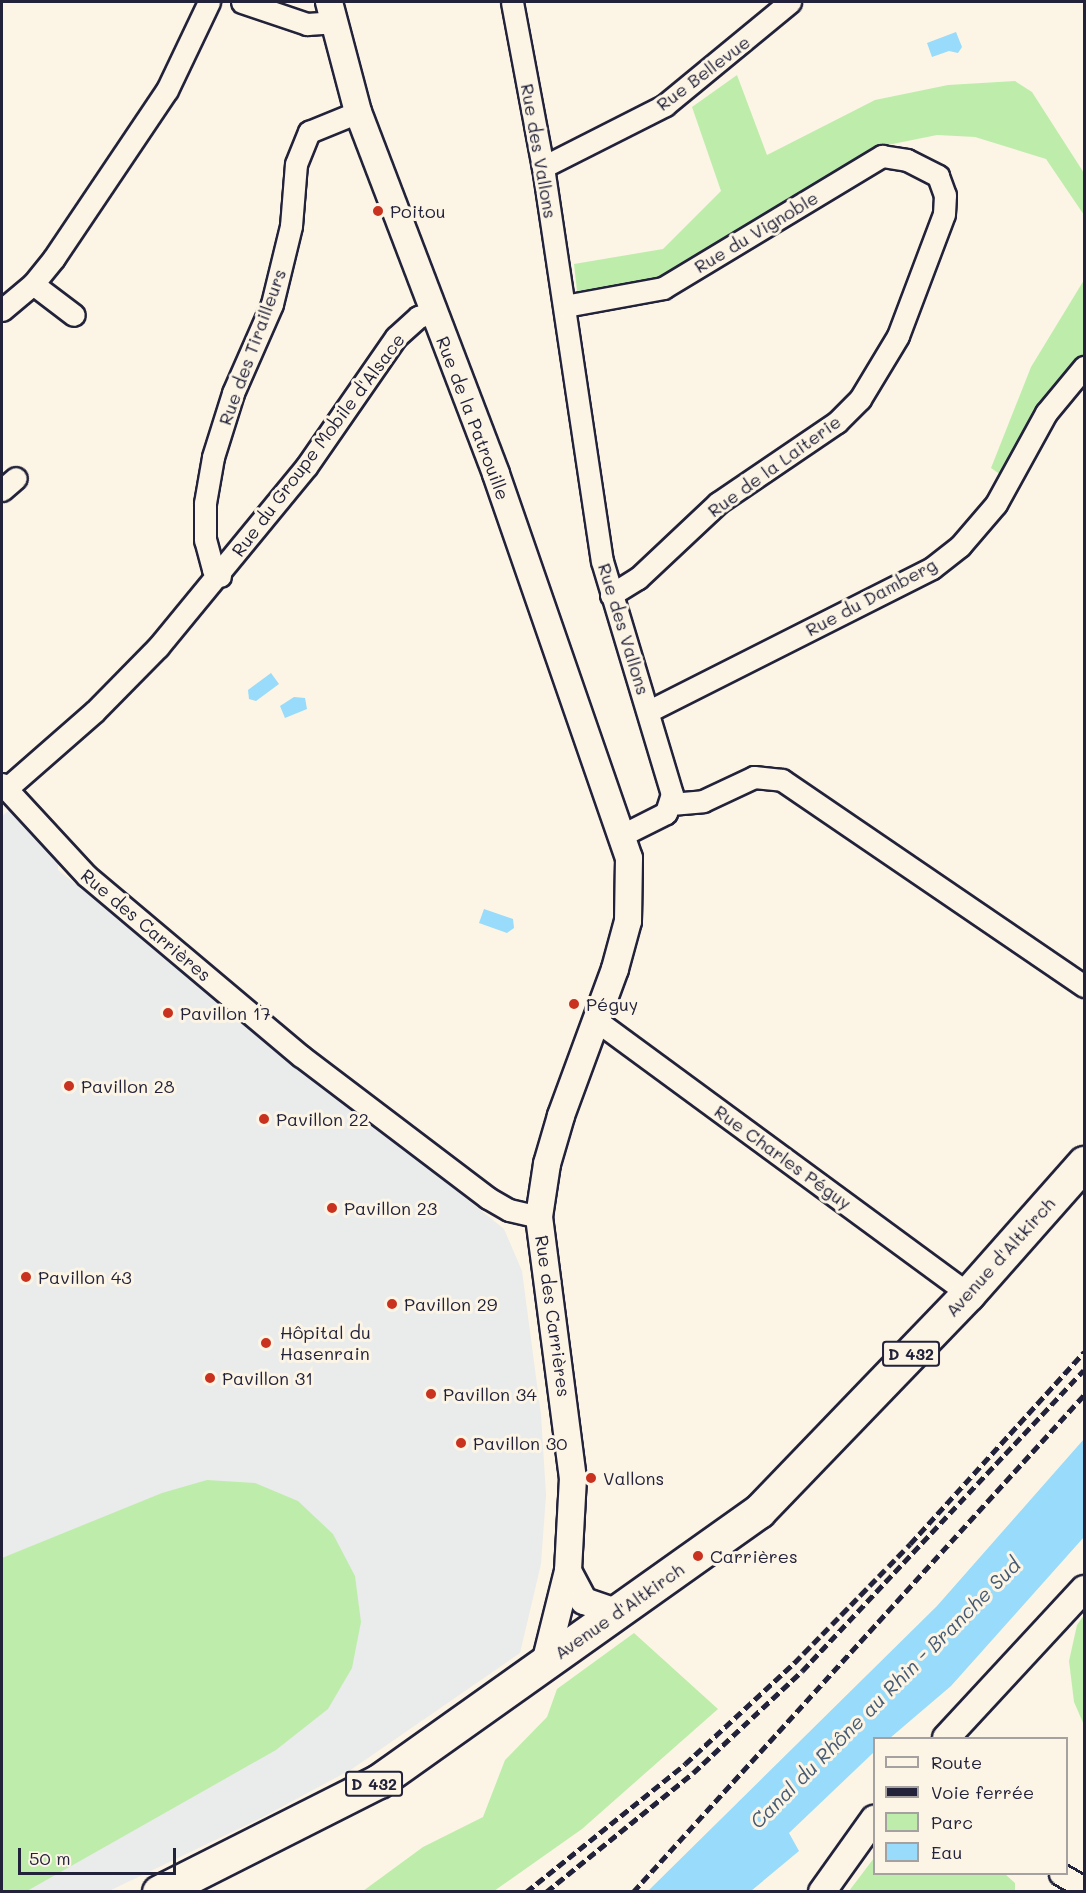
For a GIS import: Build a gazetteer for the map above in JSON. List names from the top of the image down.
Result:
{
  "streets": {
    "main road": ["Avenue d'Altkirch", "D 432"],
    "street": [
      "Rue Bellevue",
      "Rue des Vallons",
      "Rue du Vignoble",
      "Rue des Tirailleurs",
      "Rue de la Patrouille",
      "Rue du Groupe Mobile d'Alsace",
      "Rue de la Laiterie",
      "Rue du Damberg",
      "Rue des Carrières",
      "Rue Charles Péguy"
    ]
  },
  "crossings": [
    ["Rue Bellevue", "Rue des Vallons"],
    ["Rue des Vallons", "Rue du Vignoble"],
    ["Rue des Vallons", "Rue de la Laiterie"],
    ["Rue des Vallons", "Rue du Damberg"],
    ["Rue du Vignoble", "Rue de la Laiterie"],
    ["Rue des Tirailleurs", "Rue de la Patrouille"],
    ["Rue des Tirailleurs", "Rue du Groupe Mobile d'Alsace"],
    ["Rue de la Patrouille", "Rue du Groupe Mobile d'Alsace"],
    ["Rue du Groupe Mobile d'Alsace", "Rue des Carrières"],
    ["Rue des Carrières", "Avenue d'Altkirch"],
    ["Rue Charles Péguy", "Avenue d'Altkirch"]
  ],
  "water": ["Canal du Rhône au Rhin - Branche Sud"],
  "places": [
    "Poitou",
    "Péguy",
    "Pavillon 17",
    "Pavillon 28",
    "Pavillon 22",
    "Pavillon 23",
    "Pavillon 43",
    "Pavillon 29",
    "Hôpital du Hasenrain",
    "Pavillon 31",
    "Pavillon 34",
    "Pavillon 30",
    "Vallons",
    "Carrières"
  ],
  "legend": [
    "Route",
    "Voie ferrée",
    "Parc",
    "Eau"
  ],
  "scale_bar": "50 m"
}
